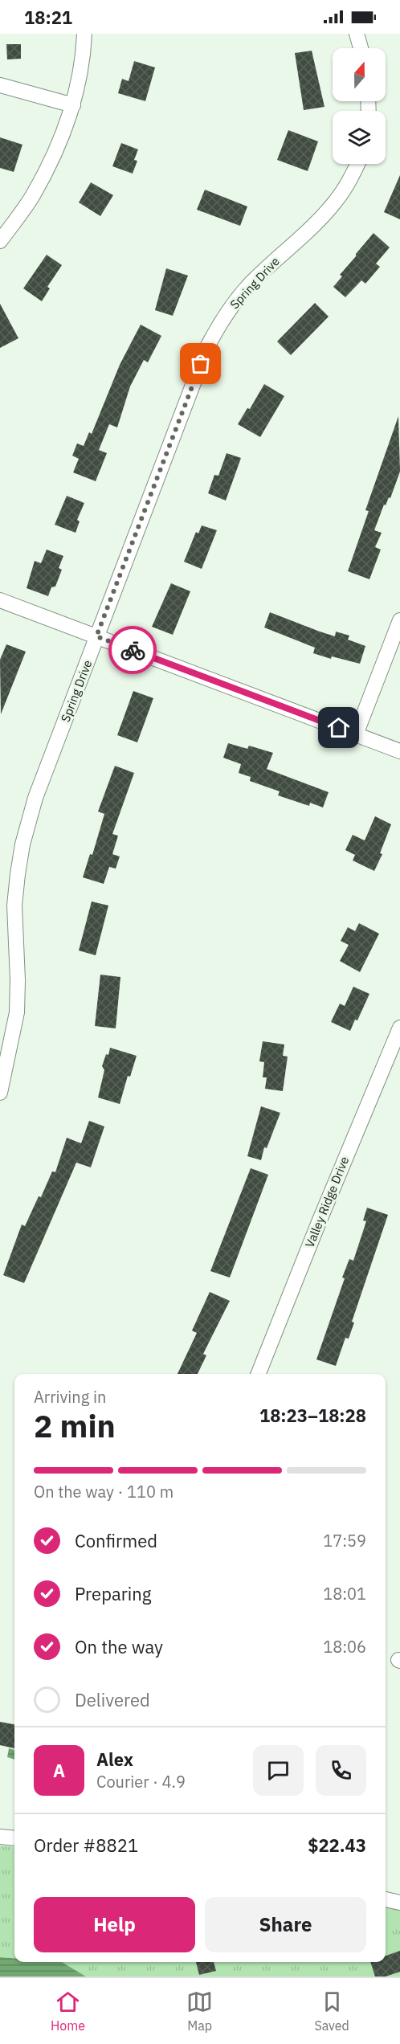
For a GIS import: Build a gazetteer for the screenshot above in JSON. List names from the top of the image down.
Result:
{
  "streets": {
    "street": ["Spring Drive", "Valley Ridge Drive"]
  },
  "north": "top",
  "page": {
    "status": "18:21",
    "heading": ["2 min", "Arriving in", "18:23–18:28"],
    "panel": [
      "Alex",
      "Courier · 4.9",
      "Order #8821",
      "$22.43"
    ],
    "bar": "On the way · 110 m",
    "list": [
      ["Confirmed", "17:59"],
      ["Preparing", "18:01"],
      ["On the way", "18:06"],
      "Delivered"
    ],
    "round": "A",
    "buttons": ["Help", "Share"],
    "tabs": ["Home", "Map", "Saved"]
  }
}
